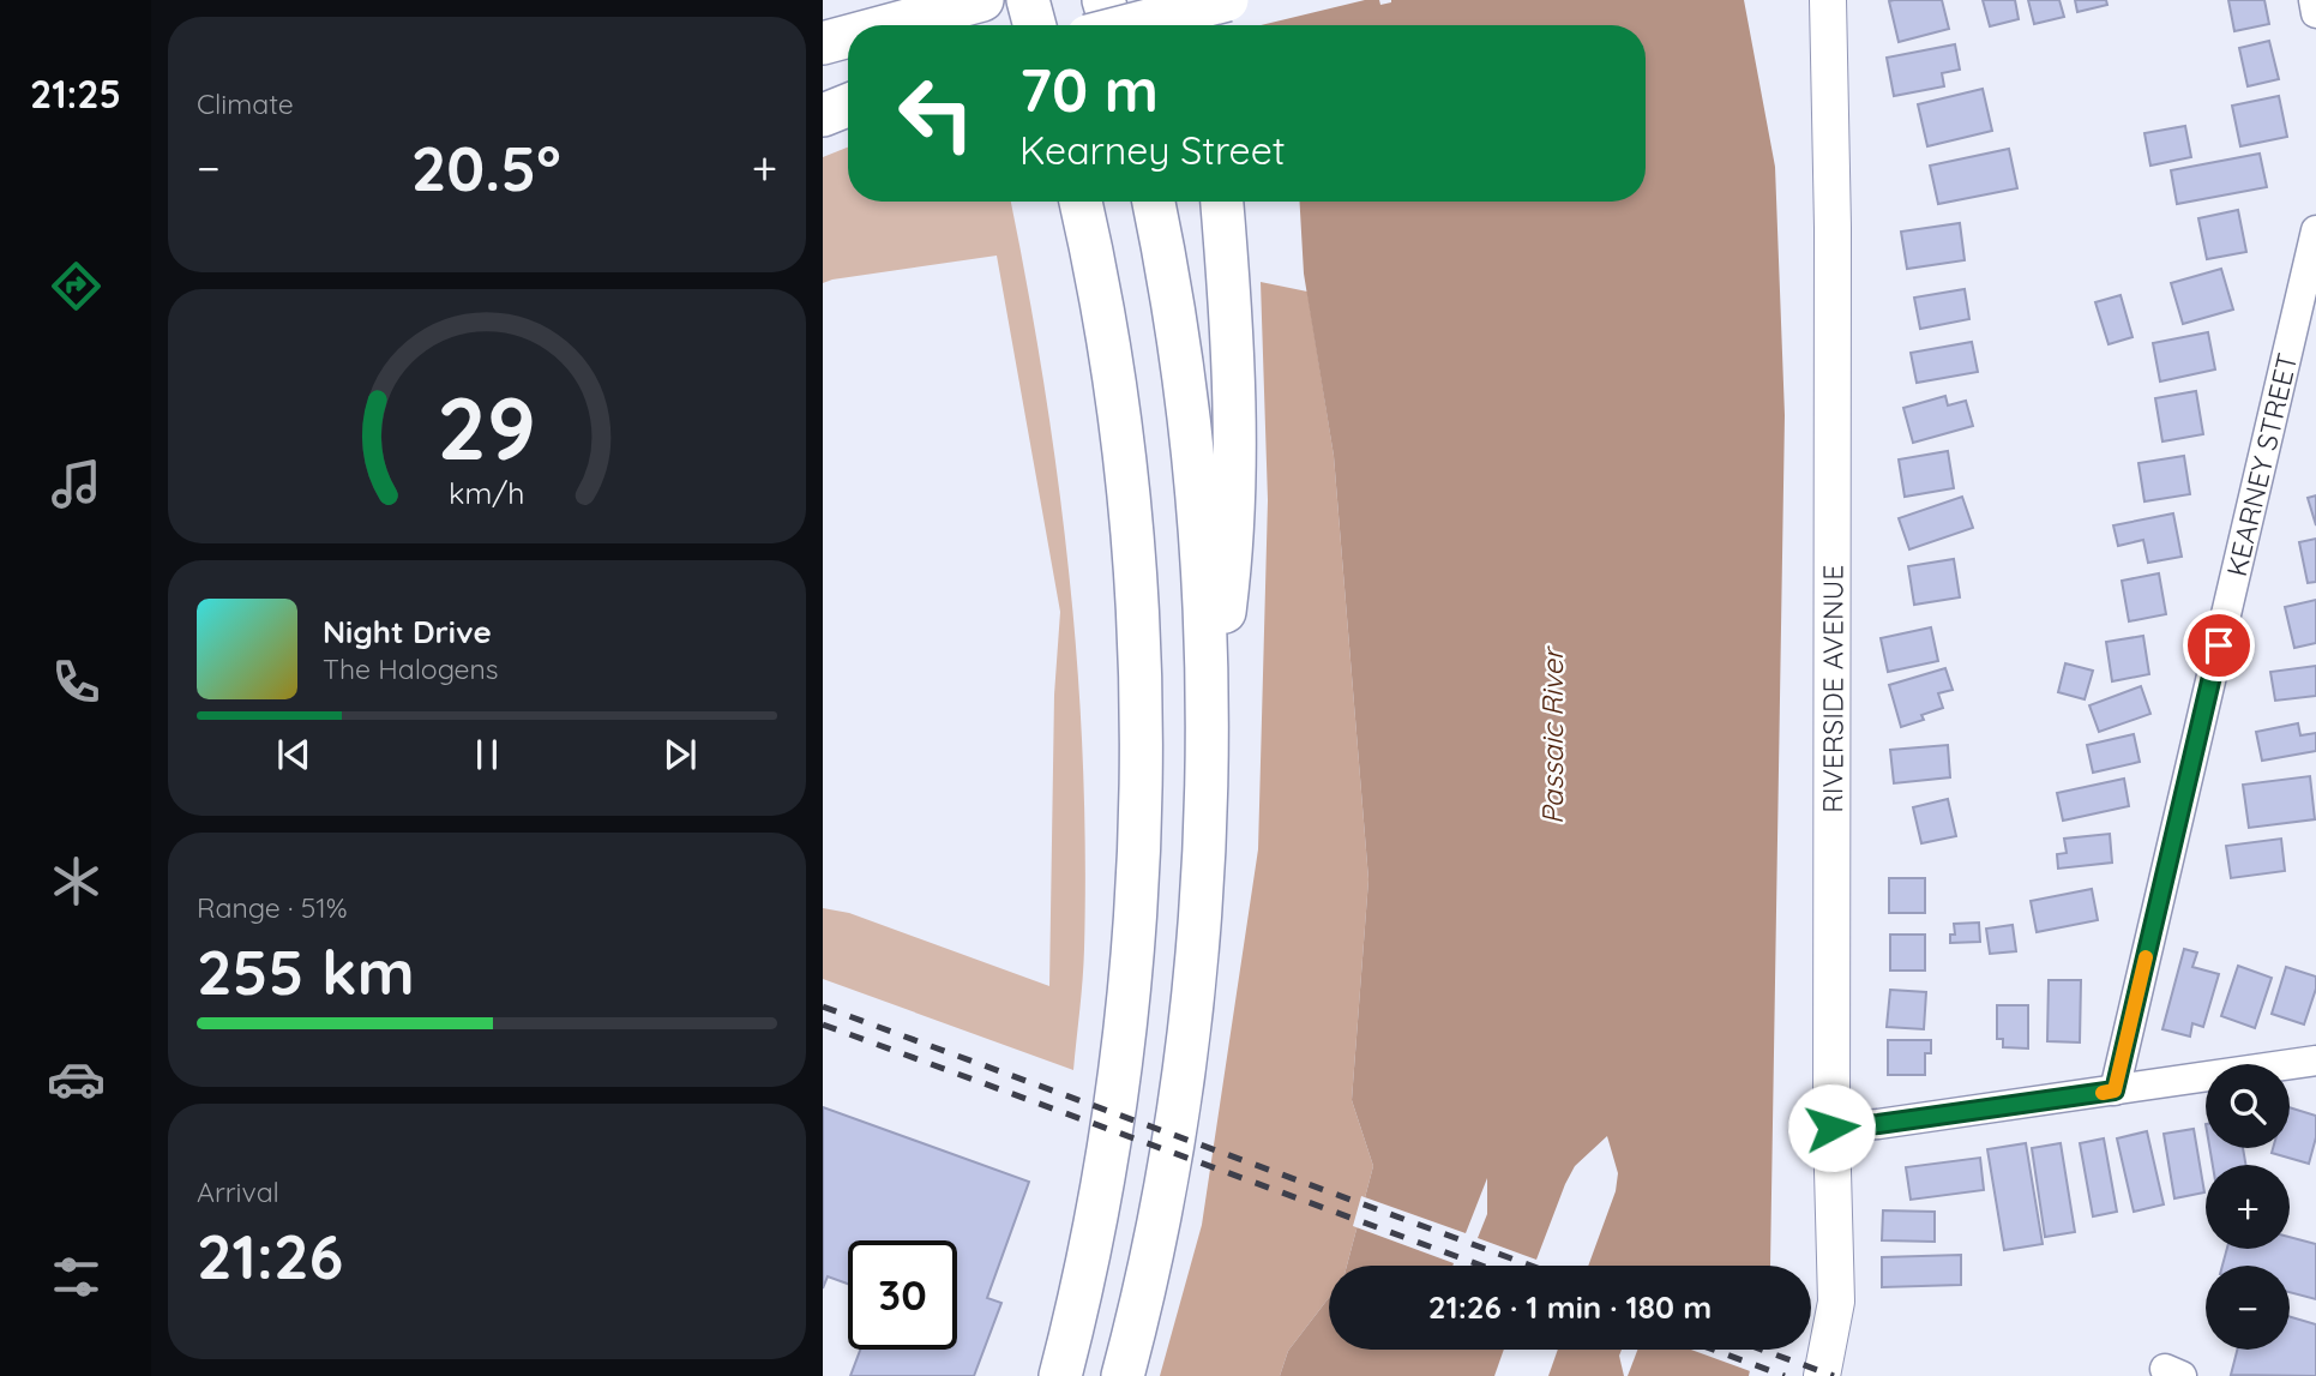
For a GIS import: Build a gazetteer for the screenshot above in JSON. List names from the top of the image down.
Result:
{
  "streets": {
    "main road": ["RIVERSIDE AVENUE"],
    "street": ["KEARNEY STREET"]
  },
  "water": ["Passaic River"],
  "page": {
    "tabs": "21:25",
    "tile": [
      "Climate",
      ["Range · 51%", "255 km"],
      ["Arrival", "21:26"]
    ],
    "turn": ["70 m", "Kearney Street"],
    "heat": ["−", "20.5°", "+"],
    "song": ["Night Drive", "The Halogens"],
    "map_buttons": ["+", "−"],
    "limit": "30",
    "trip": "21:26 · 1 min · 180 m",
    "gauge": ["29", "km/h"]
  }
}
